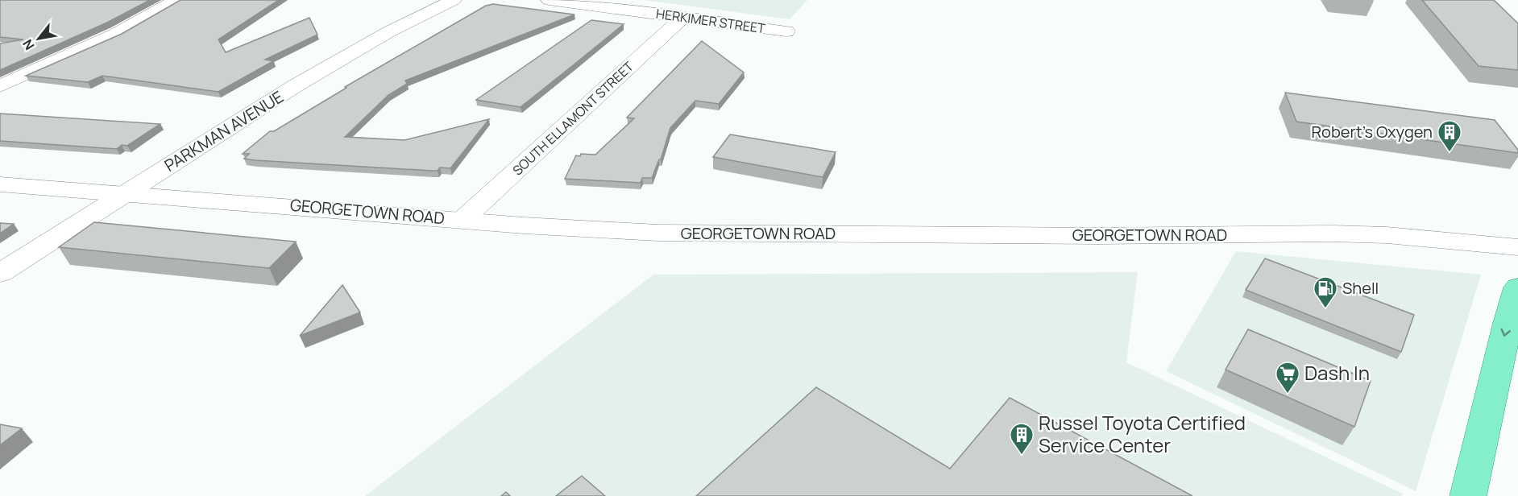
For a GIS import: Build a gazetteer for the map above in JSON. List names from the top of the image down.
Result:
{
  "streets": {
    "street": [
      "HERKIMER STREET",
      "SOUTH ELLAMONT STREET",
      "PARKMAN AVENUE",
      "GEORGETOWN ROAD"
    ]
  },
  "crossings": [
    ["HERKIMER STREET", "SOUTH ELLAMONT STREET"],
    ["SOUTH ELLAMONT STREET", "GEORGETOWN ROAD"],
    ["PARKMAN AVENUE", "GEORGETOWN ROAD"]
  ],
  "places": {
    "building": ["Robert's Oxygen", "Russel Toyota Certified Service Center"],
    "fuel station": ["Shell"],
    "supermarket": ["Dash In"]
  },
  "north": "bottom left"
}
